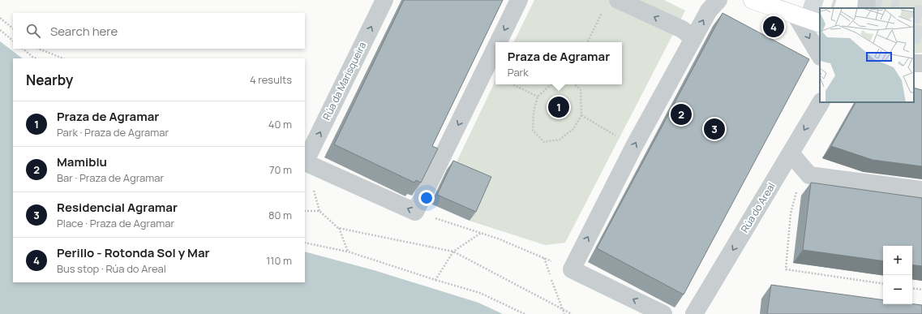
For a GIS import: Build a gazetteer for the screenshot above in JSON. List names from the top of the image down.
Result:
{
  "streets": {
    "street": ["Rúa da Marisqueira", "Rúa do Areal"]
  },
  "page": {
    "search": "Search here",
    "pins": [
      "4",
      "1",
      "2",
      "3"
    ],
    "popup": ["Praza de Agramar", "Park"],
    "heading": ["Nearby", "4 results"],
    "list": [
      {
        "mark": "1",
        "name": "Praza de Agramar",
        "note": "Park · Praza de Agramar",
        "value": "40 m"
      },
      {
        "mark": "2",
        "name": "Mamiblu",
        "note": "Bar · Praza de Agramar",
        "value": "70 m"
      },
      {
        "mark": "3",
        "name": "Residencial Agramar",
        "note": "Place · Praza de Agramar",
        "value": "80 m"
      },
      {
        "mark": "4",
        "name": "Perillo - Rotonda Sol y Mar",
        "note": "Bus stop · Rúa do Areal",
        "value": "110 m"
      }
    ],
    "map_buttons": ["+", "−"]
  }
}
